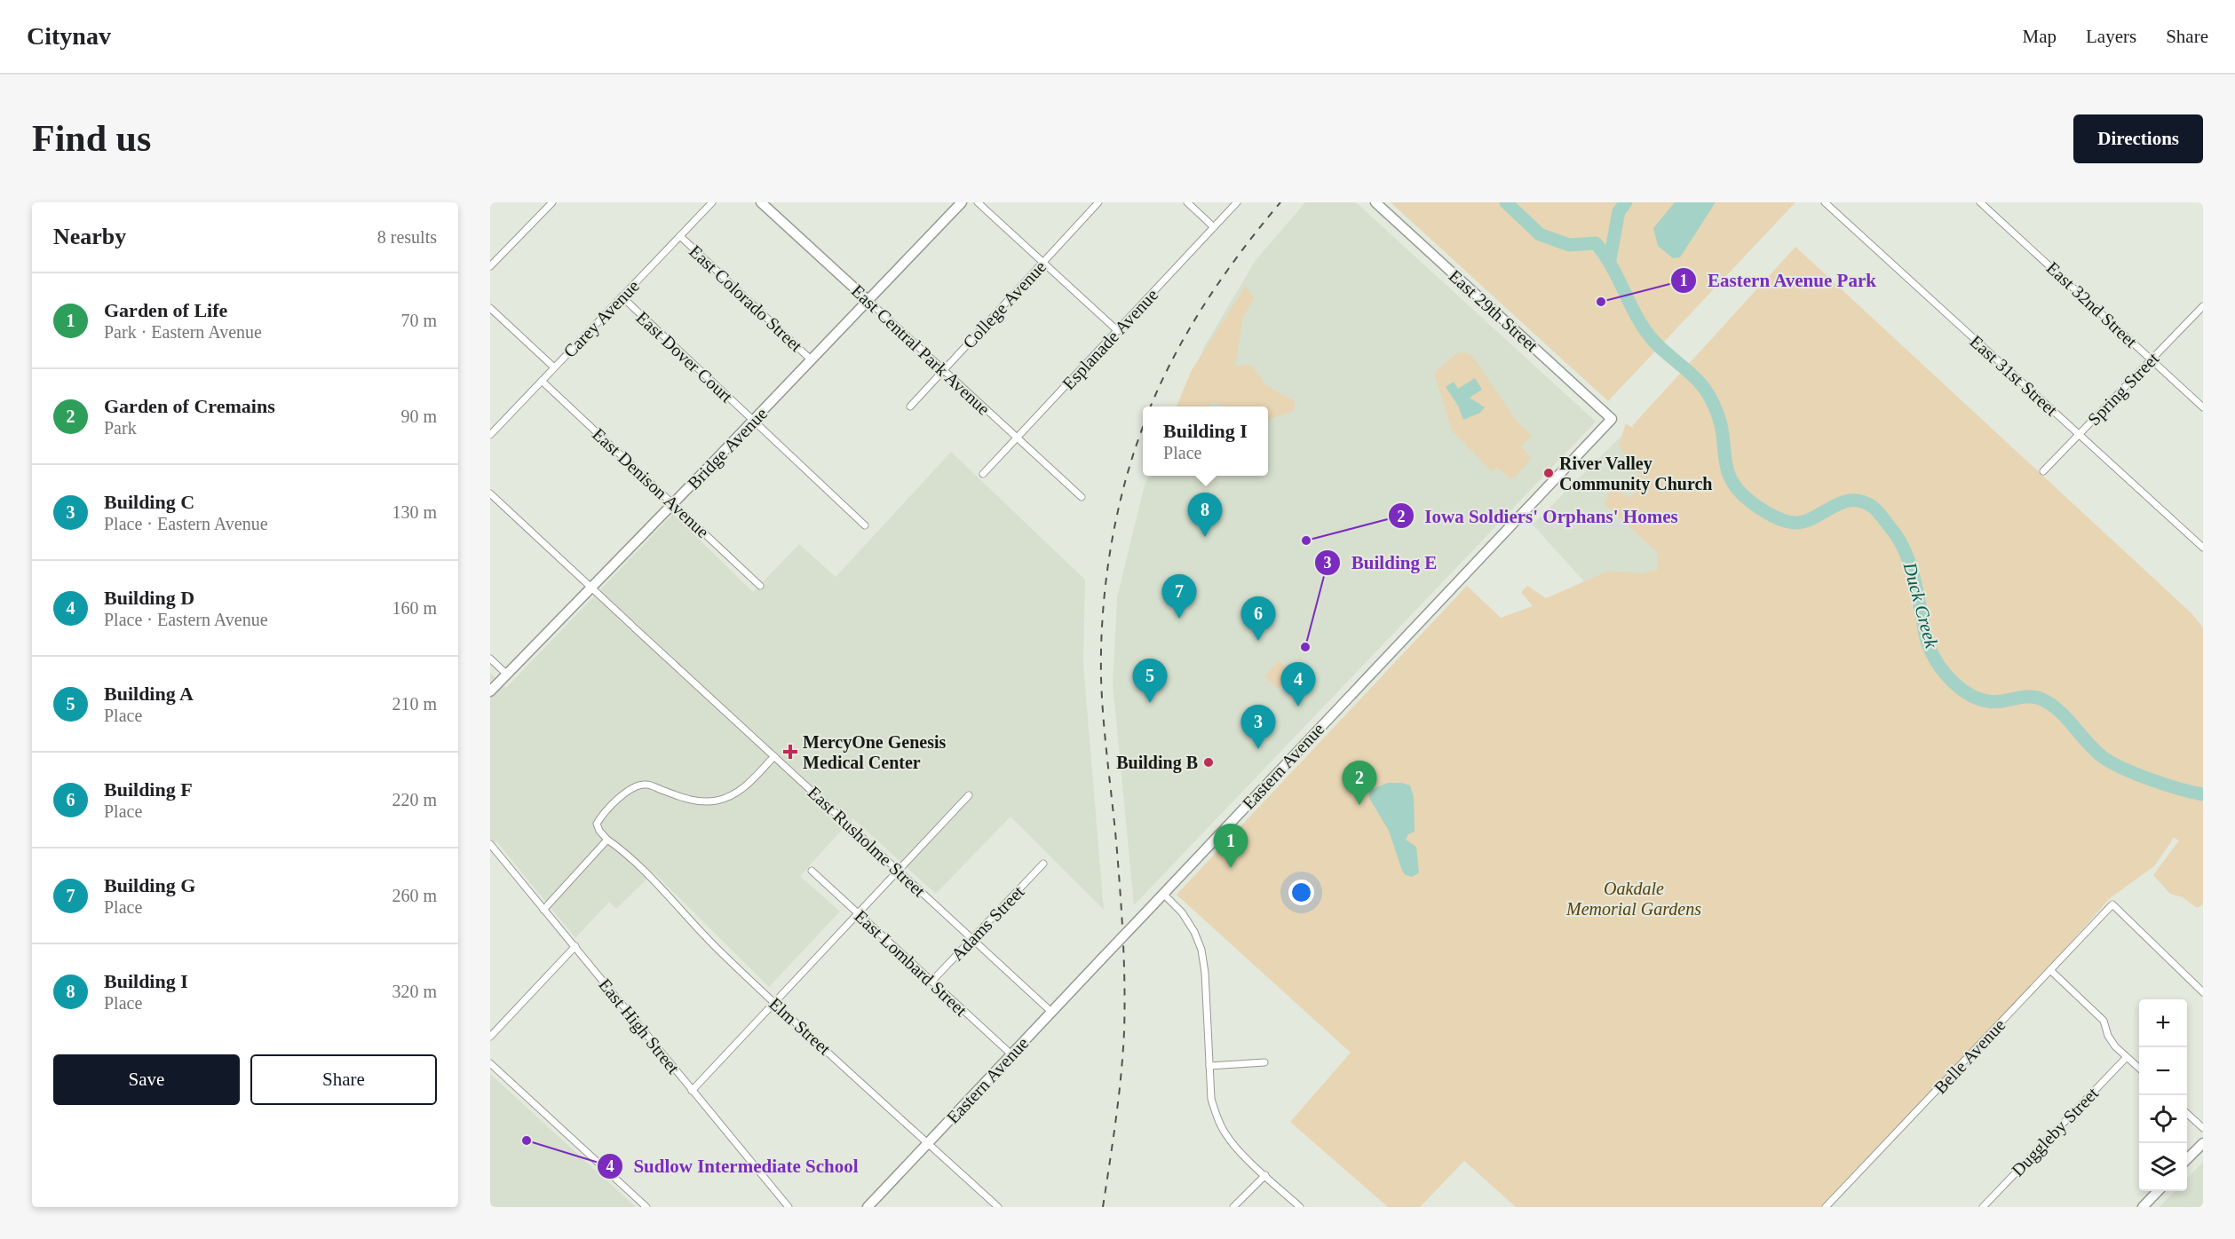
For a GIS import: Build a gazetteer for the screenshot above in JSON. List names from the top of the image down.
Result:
{
  "streets": {
    "street": [
      "East Colorado Street",
      "College Avenue",
      "East 32nd Street",
      "East 29th Street",
      "Carey Avenue",
      "Esplanade Avenue",
      "East Central Park Avenue",
      "East Dover Court",
      "East 31st Street",
      "Spring Street",
      "Bridge Avenue",
      "East Denison Avenue",
      "Eastern Avenue",
      "East Rusholme Street",
      "Adams Street",
      "East Lombard Street",
      "East High Street",
      "Elm Street",
      "Belle Avenue",
      "Duggleby Street"
    ]
  },
  "crossings": [
    ["East Colorado Street", "Carey Avenue"],
    ["East Colorado Street", "Bridge Avenue"],
    ["College Avenue", "East Central Park Avenue"],
    ["East 32nd Street", "Spring Street"],
    ["East 29th Street", "Eastern Avenue"],
    ["Carey Avenue", "East Dover Court"],
    ["Carey Avenue", "East Denison Avenue"],
    ["Esplanade Avenue", "East Central Park Avenue"],
    ["East Central Park Avenue", "Bridge Avenue"],
    ["East Dover Court", "Bridge Avenue"],
    ["East 31st Street", "Spring Street"],
    ["Bridge Avenue", "East Denison Avenue"],
    ["Bridge Avenue", "East Rusholme Street"],
    ["Eastern Avenue", "East Rusholme Street"],
    ["Eastern Avenue", "East Lombard Street"],
    ["Eastern Avenue", "Elm Street"],
    ["East Rusholme Street", "Adams Street"],
    ["Adams Street", "East Lombard Street"]
  ],
  "water": ["Duck Creek"],
  "parks": ["Oakdale Memorial Gardens"],
  "places": {
    "other": [
      "Eastern Avenue Park",
      "River Valley Community Church",
      "Iowa Soldiers' Orphans' Homes",
      "Building E",
      "Building B",
      "Sudlow Intermediate School"
    ],
    "health": ["MercyOne Genesis Medical Center"]
  },
  "page": {
    "header": "Citynav",
    "nav": ["Map", "Layers", "Share"],
    "buttons": [
      "Directions",
      ["Save", "Share"]
    ],
    "title": "Find us",
    "heading": ["Nearby", "8 results"],
    "list": [
      {
        "mark": "1",
        "name": "Garden of Life",
        "note": "Park · Eastern Avenue",
        "value": "70 m"
      },
      {
        "mark": "2",
        "name": "Garden of Cremains",
        "note": "Park",
        "value": "90 m"
      },
      {
        "mark": "3",
        "name": "Building C",
        "note": "Place · Eastern Avenue",
        "value": "130 m"
      },
      {
        "mark": "4",
        "name": "Building D",
        "note": "Place · Eastern Avenue",
        "value": "160 m"
      },
      {
        "mark": "5",
        "name": "Building A",
        "note": "Place",
        "value": "210 m"
      },
      {
        "mark": "6",
        "name": "Building F",
        "note": "Place",
        "value": "220 m"
      },
      {
        "mark": "7",
        "name": "Building G",
        "note": "Place",
        "value": "260 m"
      },
      {
        "mark": "8",
        "name": "Building I",
        "note": "Place",
        "value": "320 m"
      }
    ],
    "popup": ["Building I", "Place"],
    "pins": [
      "8",
      "7",
      "6",
      "5",
      "4",
      "3",
      "2",
      "1"
    ],
    "map_buttons": ["+", "−"]
  }
}
